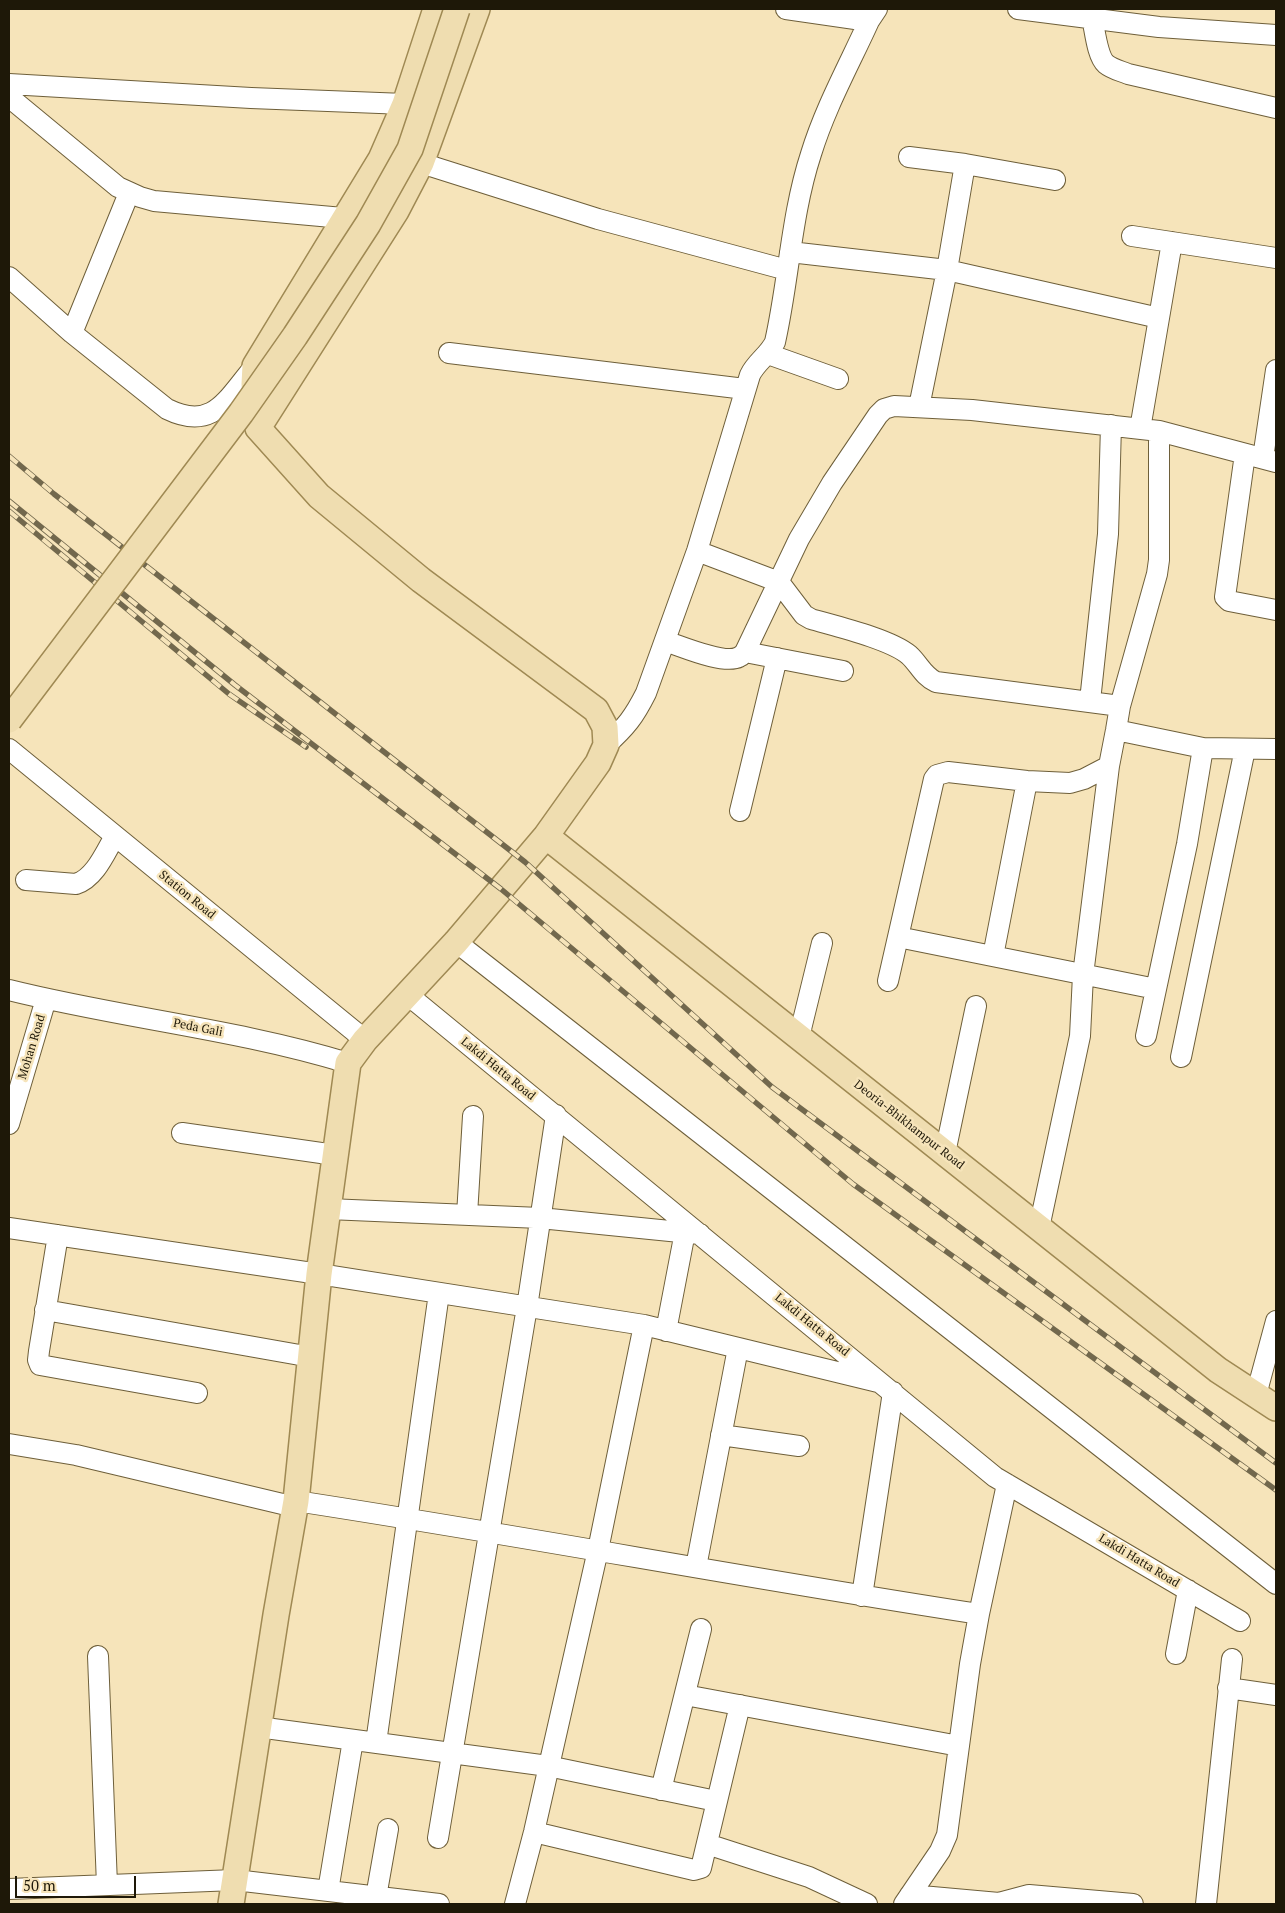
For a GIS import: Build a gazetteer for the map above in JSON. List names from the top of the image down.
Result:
{
  "streets": {
    "main road": ["Deoria-Bhikhampur Road"],
    "street": [
      "Station Road",
      "Peda Gali",
      "Mohan Road",
      "Lakdi Hatta Road"
    ]
  },
  "crossings": [
    ["Peda Gali", "Mohan Road"]
  ],
  "scale_bar": "50 m"
}
